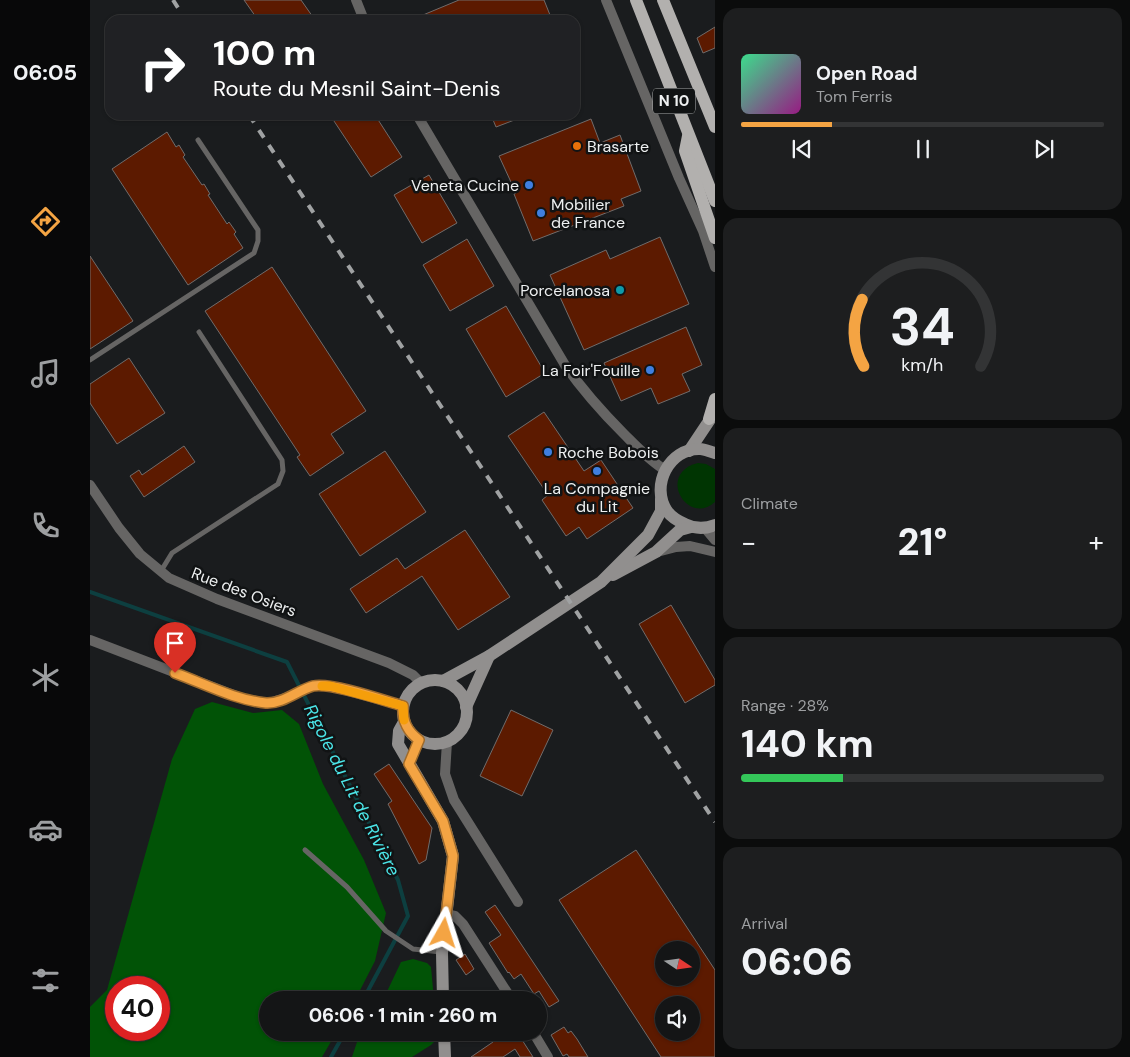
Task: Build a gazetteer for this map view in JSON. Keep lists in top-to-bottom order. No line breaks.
{"streets":{"main road":["N 10"],"street":["Rue des Osiers"]},"water":["Rigole du Lit de Rivière"],"places":["Brasarte","Veneta Cucine","Mobilier de France","Porcelanosa","La Foir'Fouille","Roche Bobois","La Compagnie du Lit"],"north":"right","page":{"tabs":"06:05","turn":["100 m","Route du Mesnil Saint-Denis"],"song":["Open Road","Tom Ferris"],"tile":["Climate",["Range · 28%","140 km"],["Arrival","06:06"]],"heat":["−","21°","+"],"limit":"40","trip":"06:06 · 1 min · 260 m","gauge":["34","km/h"]}}
